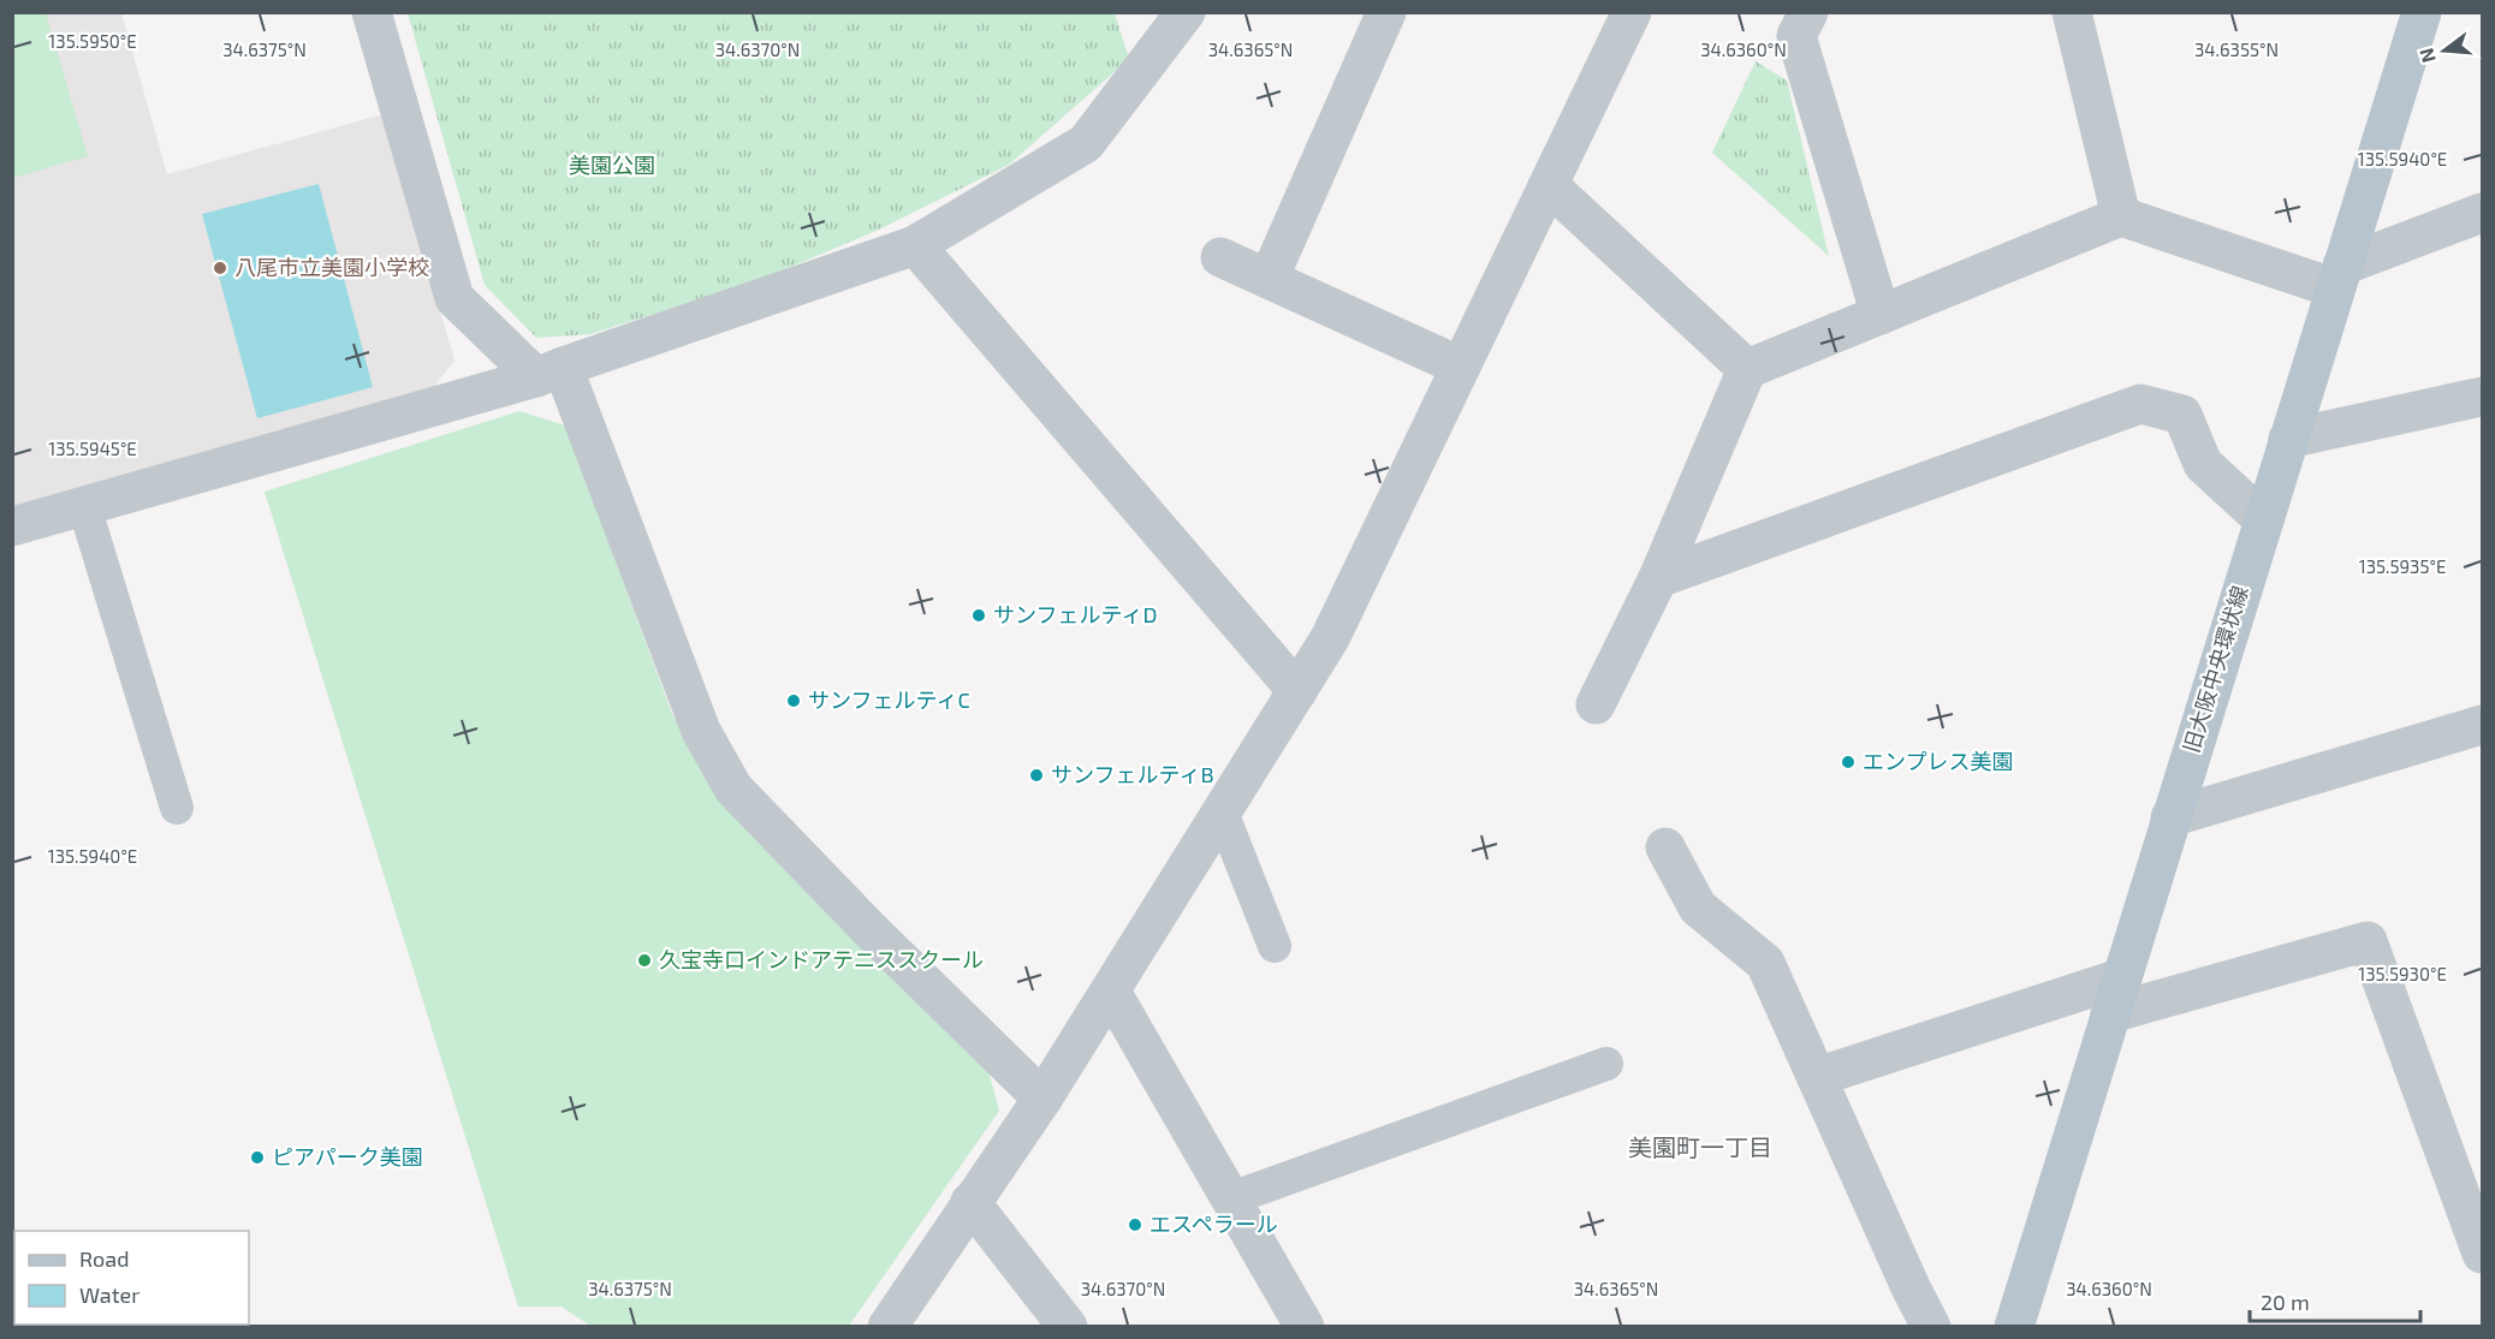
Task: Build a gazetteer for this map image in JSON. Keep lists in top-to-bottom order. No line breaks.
{"streets":{"main road":["旧大阪中央環状線"]},"districts":["美園町一丁目"],"parks":["美園公園"],"places":["八尾市立美園小学校","サンフェルティD","サンフェルティC","エンプレス美園","サンフェルティB","久宝寺口インドアテニススクール","ピアパーク美園","エスペラール"],"legend":["Road","Water"],"scale_bar":"20 m","north":"left","coordinates":["135.5950°E","34.6375°N","34.6370°N","34.6365°N","34.6360°N","34.6355°N","135.5940°E","135.5945°E","135.5935°E","135.5930°E"]}
